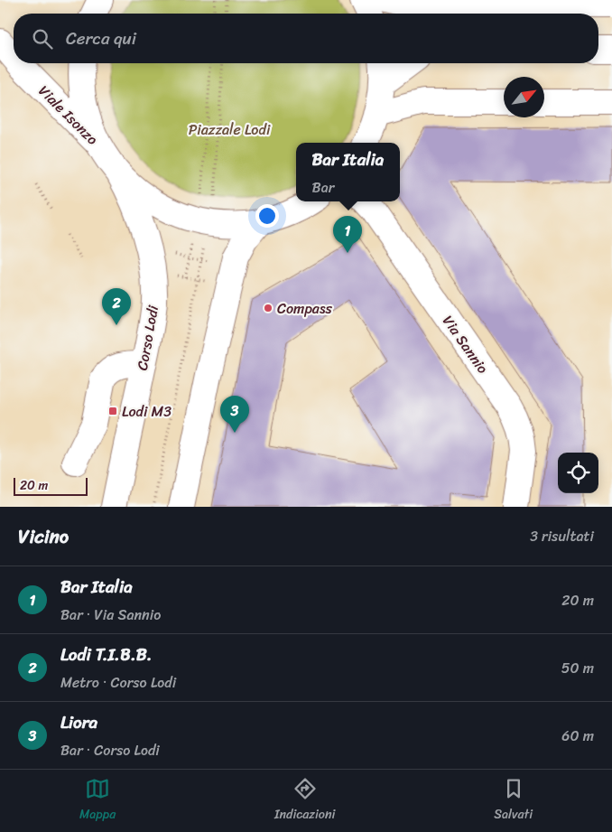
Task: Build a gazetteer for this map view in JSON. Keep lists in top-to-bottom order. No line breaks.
{"streets":{"main road":["Viale Isonzo","Corso Lodi","Via Sannio"]},"parks":["Piazzale Lodi"],"places":{"other":["Compass"],"transit":["Lodi M3"]},"scale_bar":"20 m","north":"top right","page":{"search":"Cerca qui","popup":["Bar Italia","Bar"],"pins":["1","2","3"],"scale":"20 m","heading":["Vicino","3 risultati"],"list":[{"mark":"1","name":"Bar Italia","note":"Bar · Via Sannio","value":"20 m"},{"mark":"2","name":"Lodi T.I.B.B.","note":"Metro · Corso Lodi","value":"50 m"},{"mark":"3","name":"Liora","note":"Bar · Corso Lodi","value":"60 m"}],"nav":["Mappa","Indicazioni","Salvati"]}}
